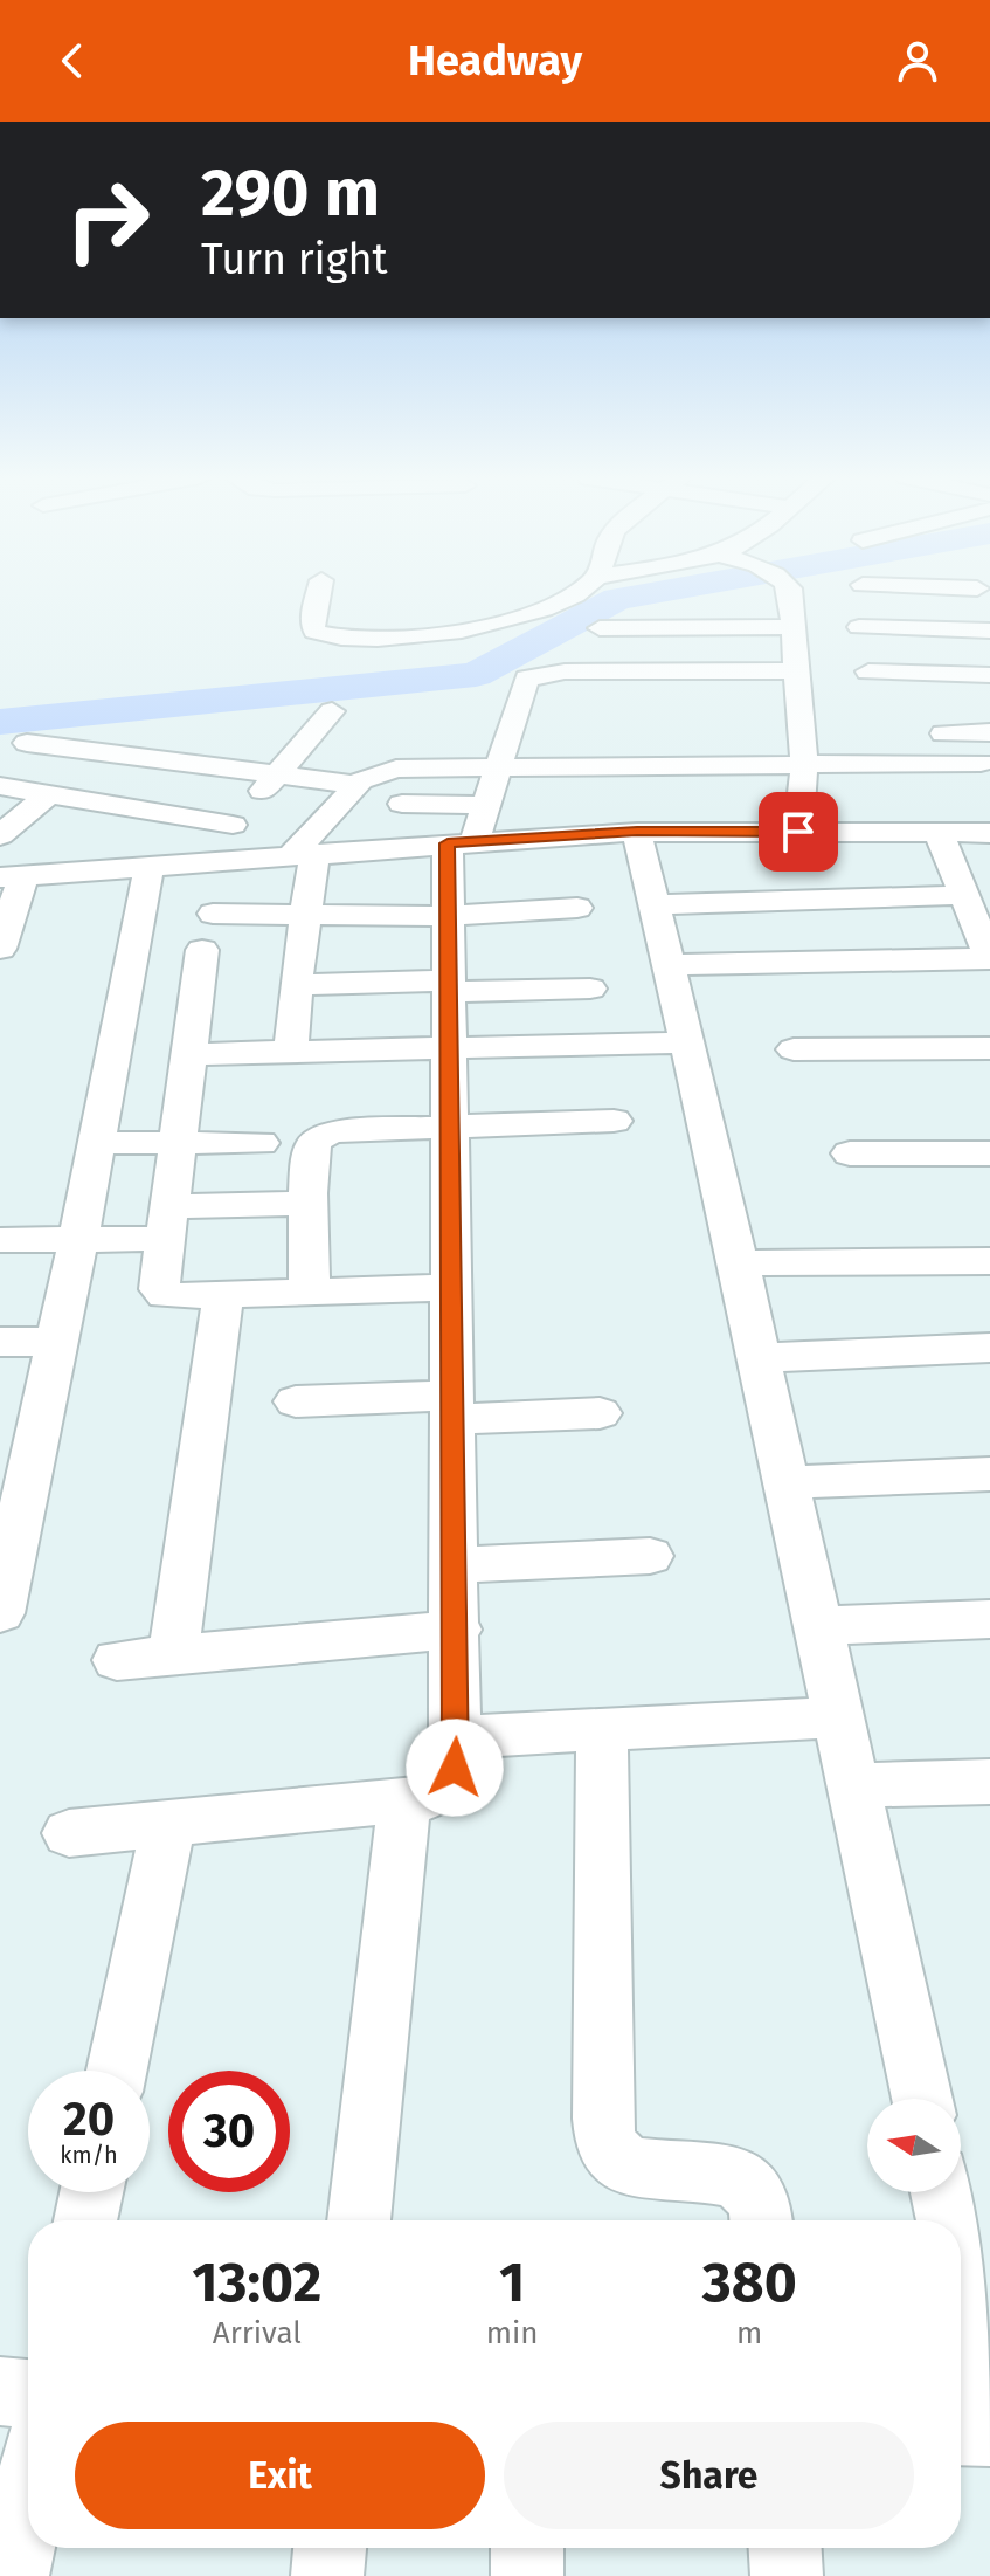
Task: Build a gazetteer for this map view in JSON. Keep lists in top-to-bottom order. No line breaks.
{"north":"left","page":{"header":"Headway","turn":["290 m","Turn right"],"speed":"20 km/h","limit":"30","eta":["13:02","Arrival","1","min","380","m"],"buttons":["Exit","Share"]}}
